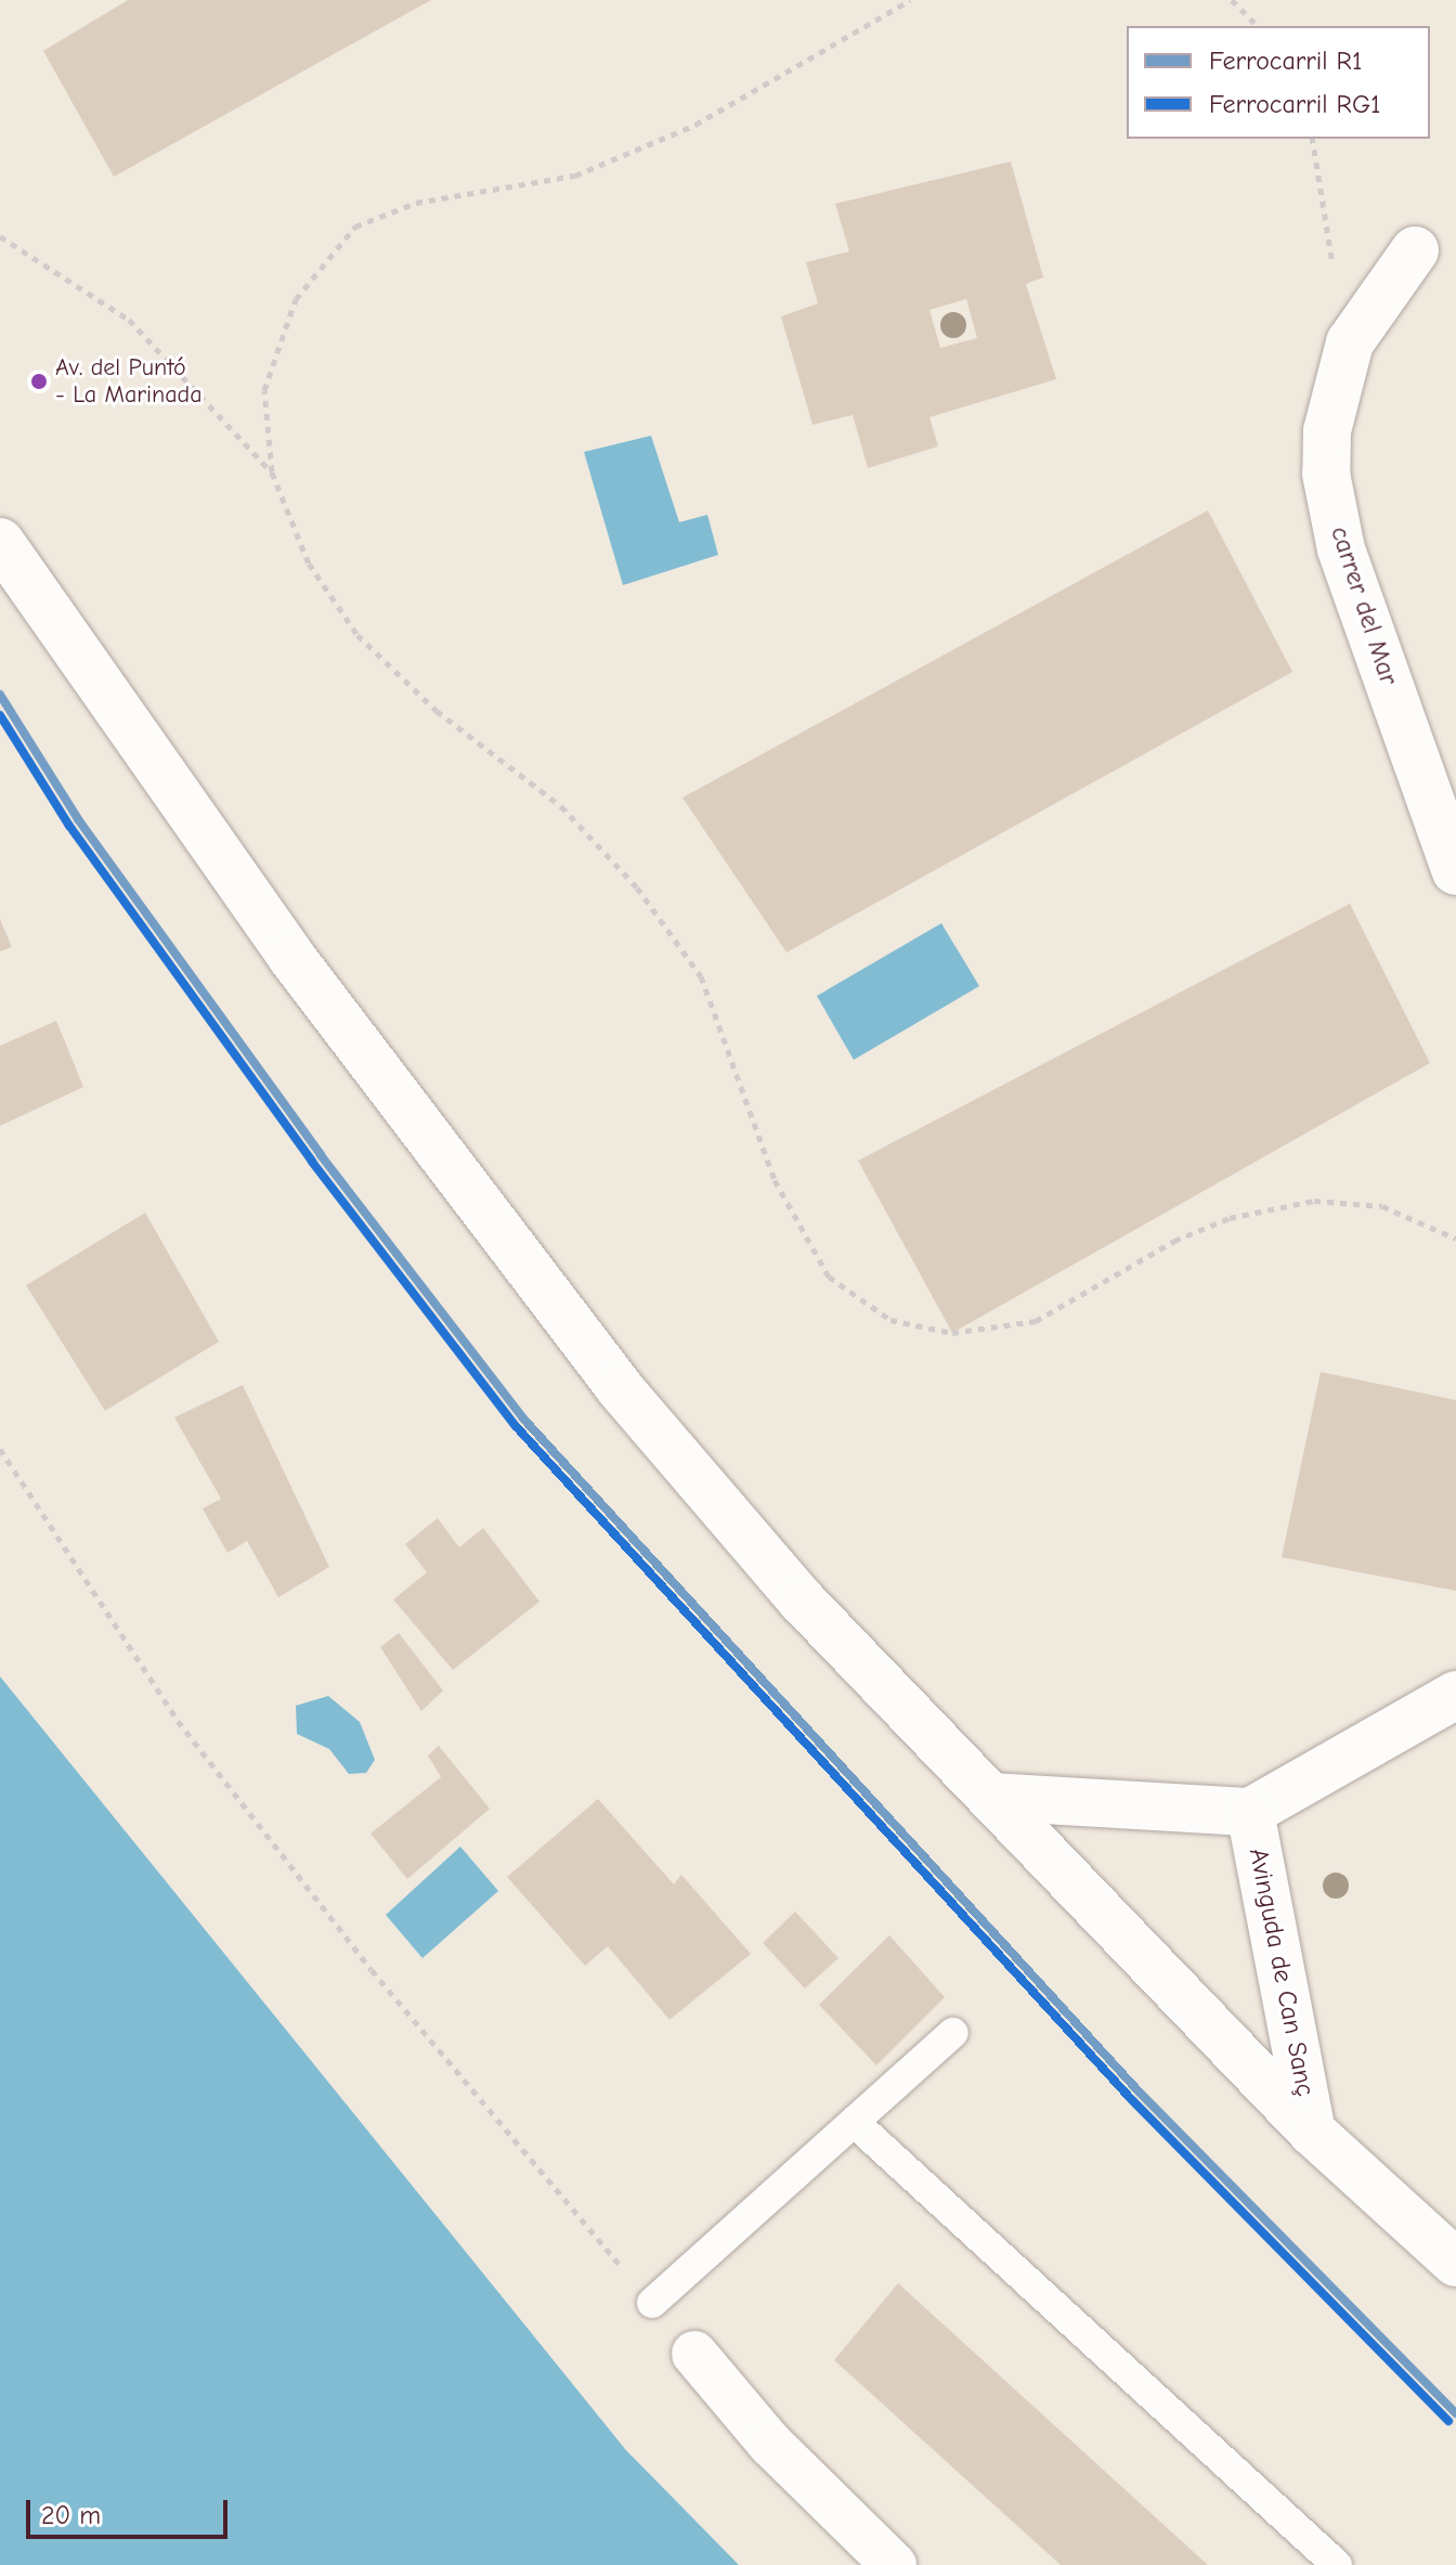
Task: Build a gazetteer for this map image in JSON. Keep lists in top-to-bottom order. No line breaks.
{"streets":{"main road":["carrer del Mar","Avinguda de Can Sanç"]},"places":["Av. del Puntó - La Marinada"],"lines":["rail line R1","rail line RG1"],"legend":["Ferrocarril R1","Ferrocarril RG1"],"scale_bar":"20 m"}
